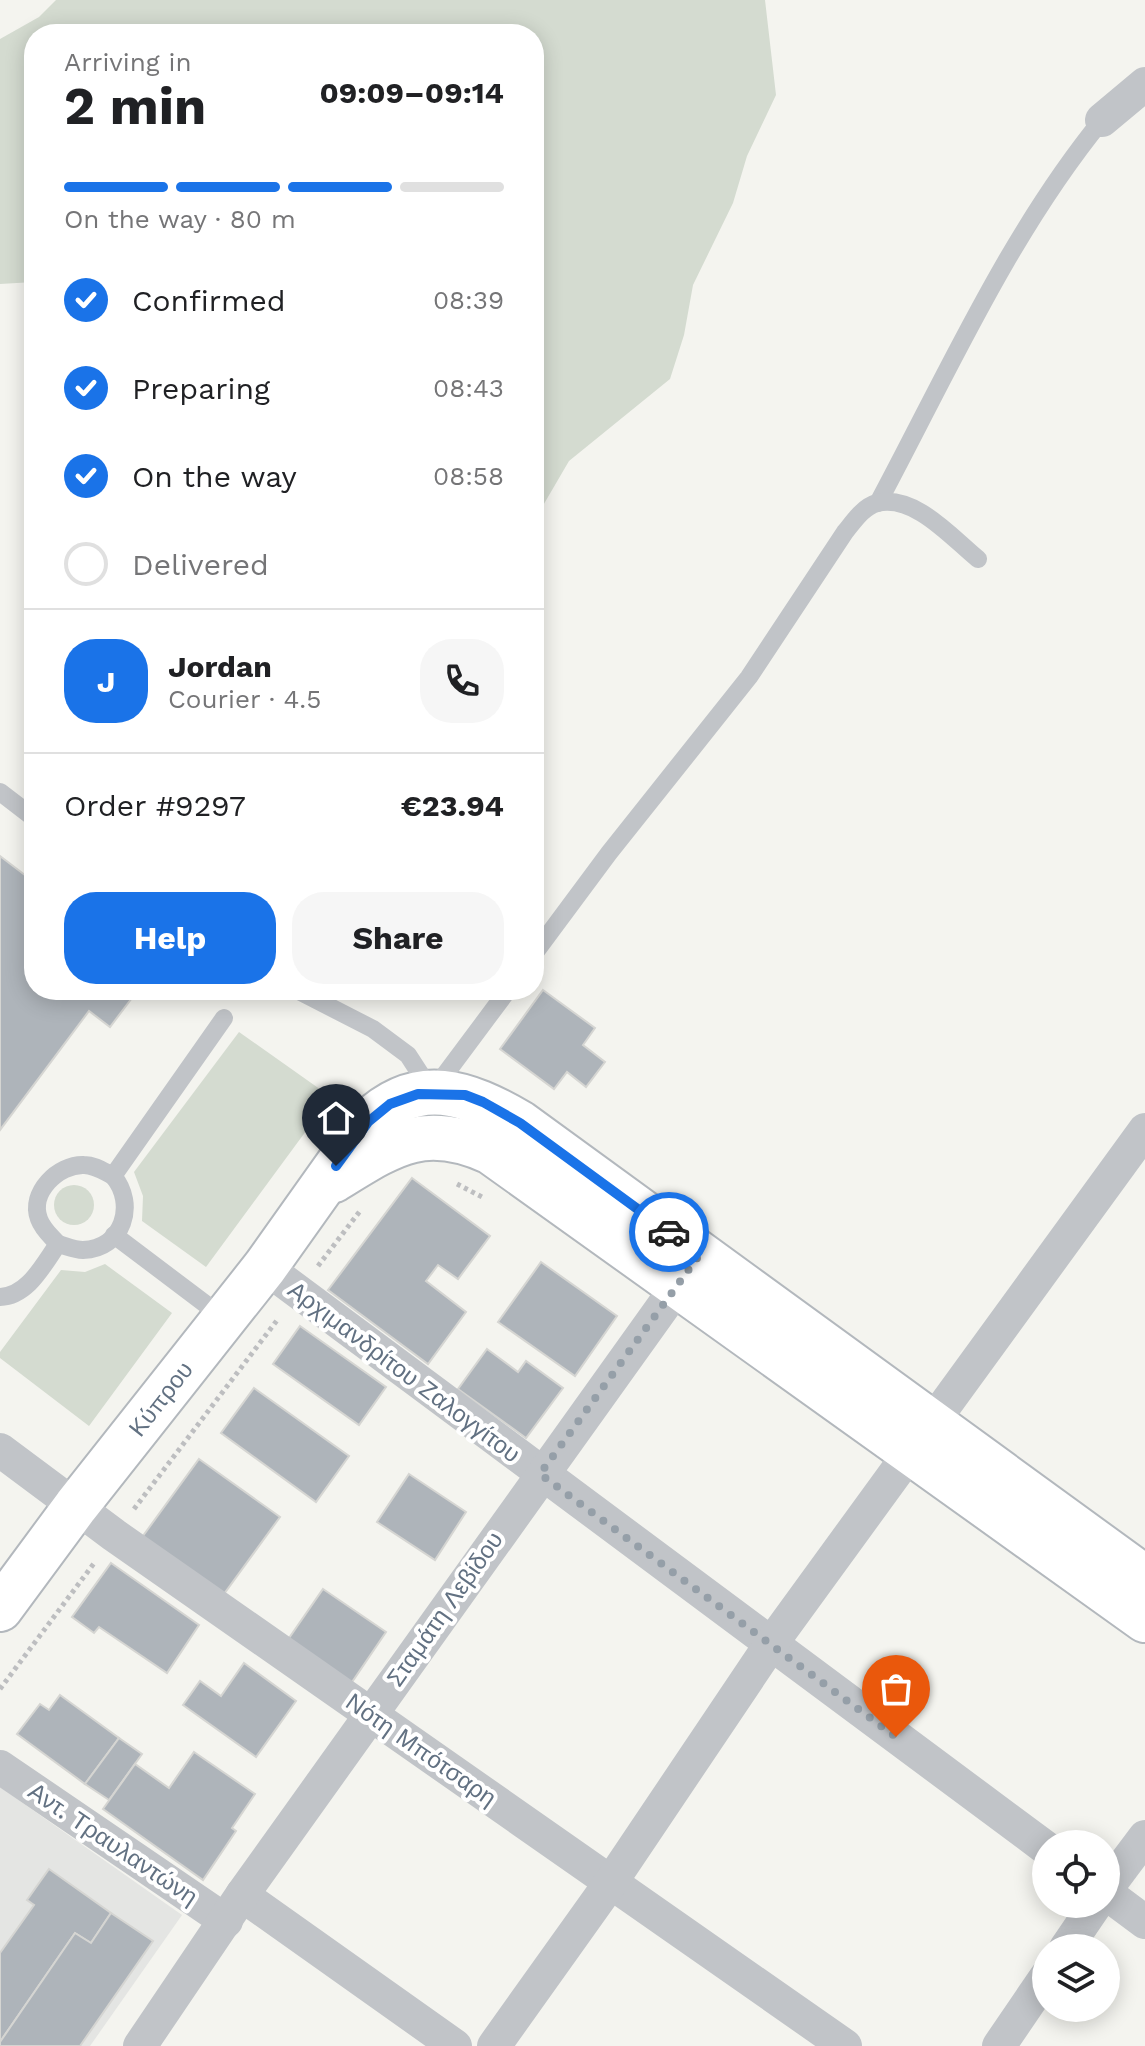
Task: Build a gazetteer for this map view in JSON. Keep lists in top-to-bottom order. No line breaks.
{"streets":{"main road":["Κύπρου"],"street":["Αρχιμανδρίτου Ζαλογγίτου","Σταμάτη Λεβίδου","Νότη Μπότσαρη","Αντ. Τραυλαντώνη"]},"crossings":[["Αρχιμανδρίτου Ζαλογγίτου","Κύπρου"],["Αρχιμανδρίτου Ζαλογγίτου","Σταμάτη Λεβίδου"],["Κύπρου","Σταμάτη Λεβίδου"],["Κύπρου","Νότη Μπότσαρη"],["Σταμάτη Λεβίδου","Νότη Μπότσαρη"],["Σταμάτη Λεβίδου","Αντ. Τραυλαντώνη"]],"page":{"heading":["2 min","Arriving in","09:09–09:14"],"panel":["Jordan","Courier · 4.5","Order #9297","€23.94"],"bar":"On the way · 80 m","list":[["Confirmed","08:39"],["Preparing","08:43"],["On the way","08:58"],"Delivered"],"round":"J","buttons":["Help","Share"]}}
